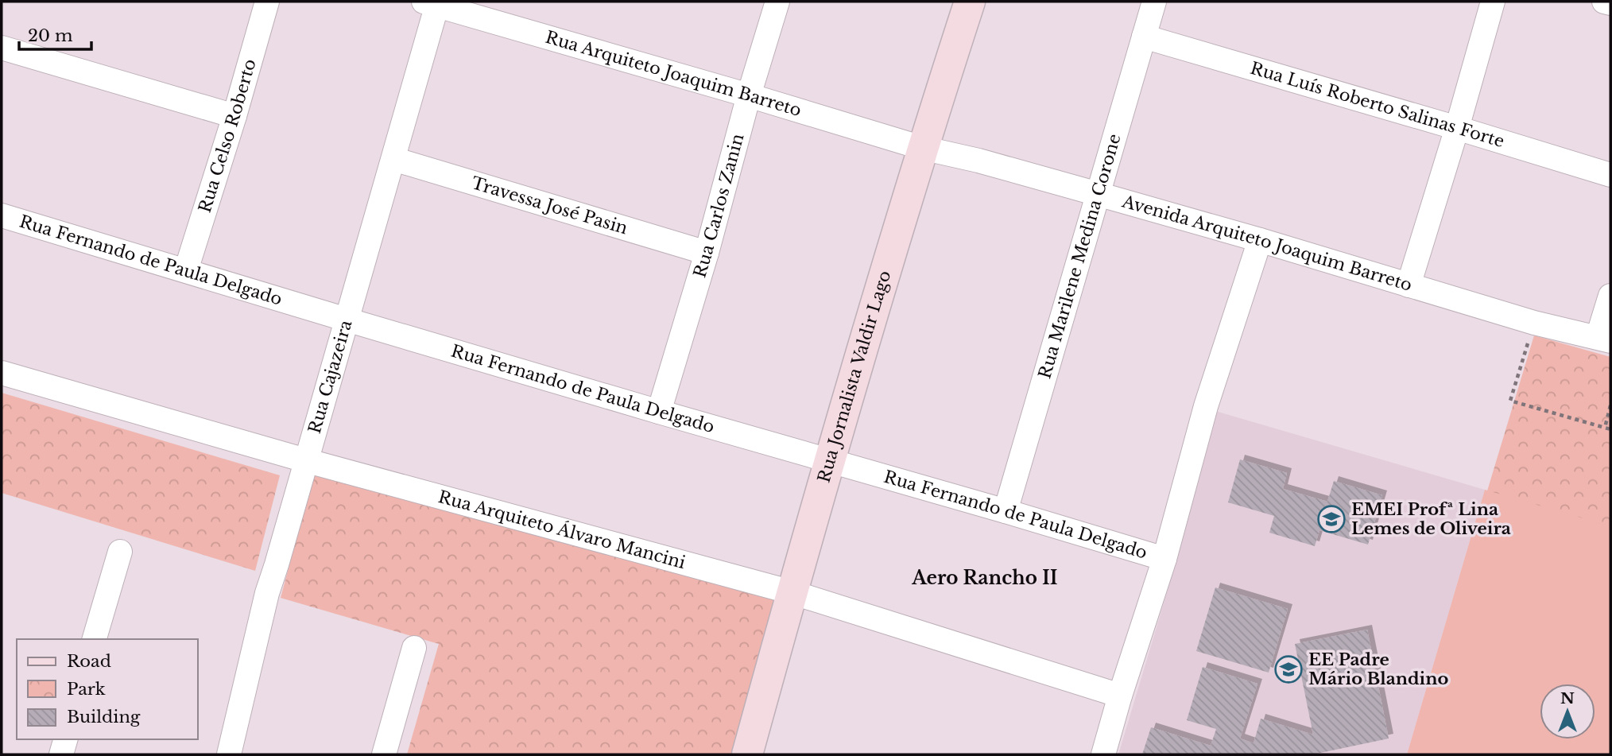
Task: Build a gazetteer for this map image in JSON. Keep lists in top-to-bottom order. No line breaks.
{"streets":{"street":["Rua Arquiteto Joaquim Barreto","Rua Luís Roberto Salinas Forte","Rua Celso Roberto","Travessa José Pasin","Rua Carlos Zanin","Avenida Arquiteto Joaquim Barreto","Rua Marilene Medina Corone","Rua Fernando de Paula Delgado","Rua Cajazeira","Rua Jornalista Valdir Lago","Rua Arquiteto Álvaro Mancini"]},"crossings":[["Rua Arquiteto Joaquim Barreto","Rua Carlos Zanin"],["Rua Arquiteto Joaquim Barreto","Avenida Arquiteto Joaquim Barreto"],["Rua Arquiteto Joaquim Barreto","Rua Cajazeira"],["Rua Arquiteto Joaquim Barreto","Rua Jornalista Valdir Lago"],["Rua Luís Roberto Salinas Forte","Rua Marilene Medina Corone"],["Rua Celso Roberto","Rua Fernando de Paula Delgado"],["Travessa José Pasin","Rua Carlos Zanin"],["Travessa José Pasin","Rua Cajazeira"],["Rua Carlos Zanin","Rua Fernando de Paula Delgado"],["Avenida Arquiteto Joaquim Barreto","Rua Marilene Medina Corone"],["Avenida Arquiteto Joaquim Barreto","Rua Jornalista Valdir Lago"],["Rua Marilene Medina Corone","Rua Fernando de Paula Delgado"],["Rua Fernando de Paula Delgado","Rua Cajazeira"],["Rua Fernando de Paula Delgado","Rua Jornalista Valdir Lago"],["Rua Cajazeira","Rua Arquiteto Álvaro Mancini"],["Rua Jornalista Valdir Lago","Rua Arquiteto Álvaro Mancini"]],"districts":["Aero Rancho II"],"places":{"school or university":["EMEI Profª Lina Lemes de Oliveira","EE Padre Mário Blandino"]},"legend":["Road","Park","Building"],"scale_bar":"20 m","north":"top"}
